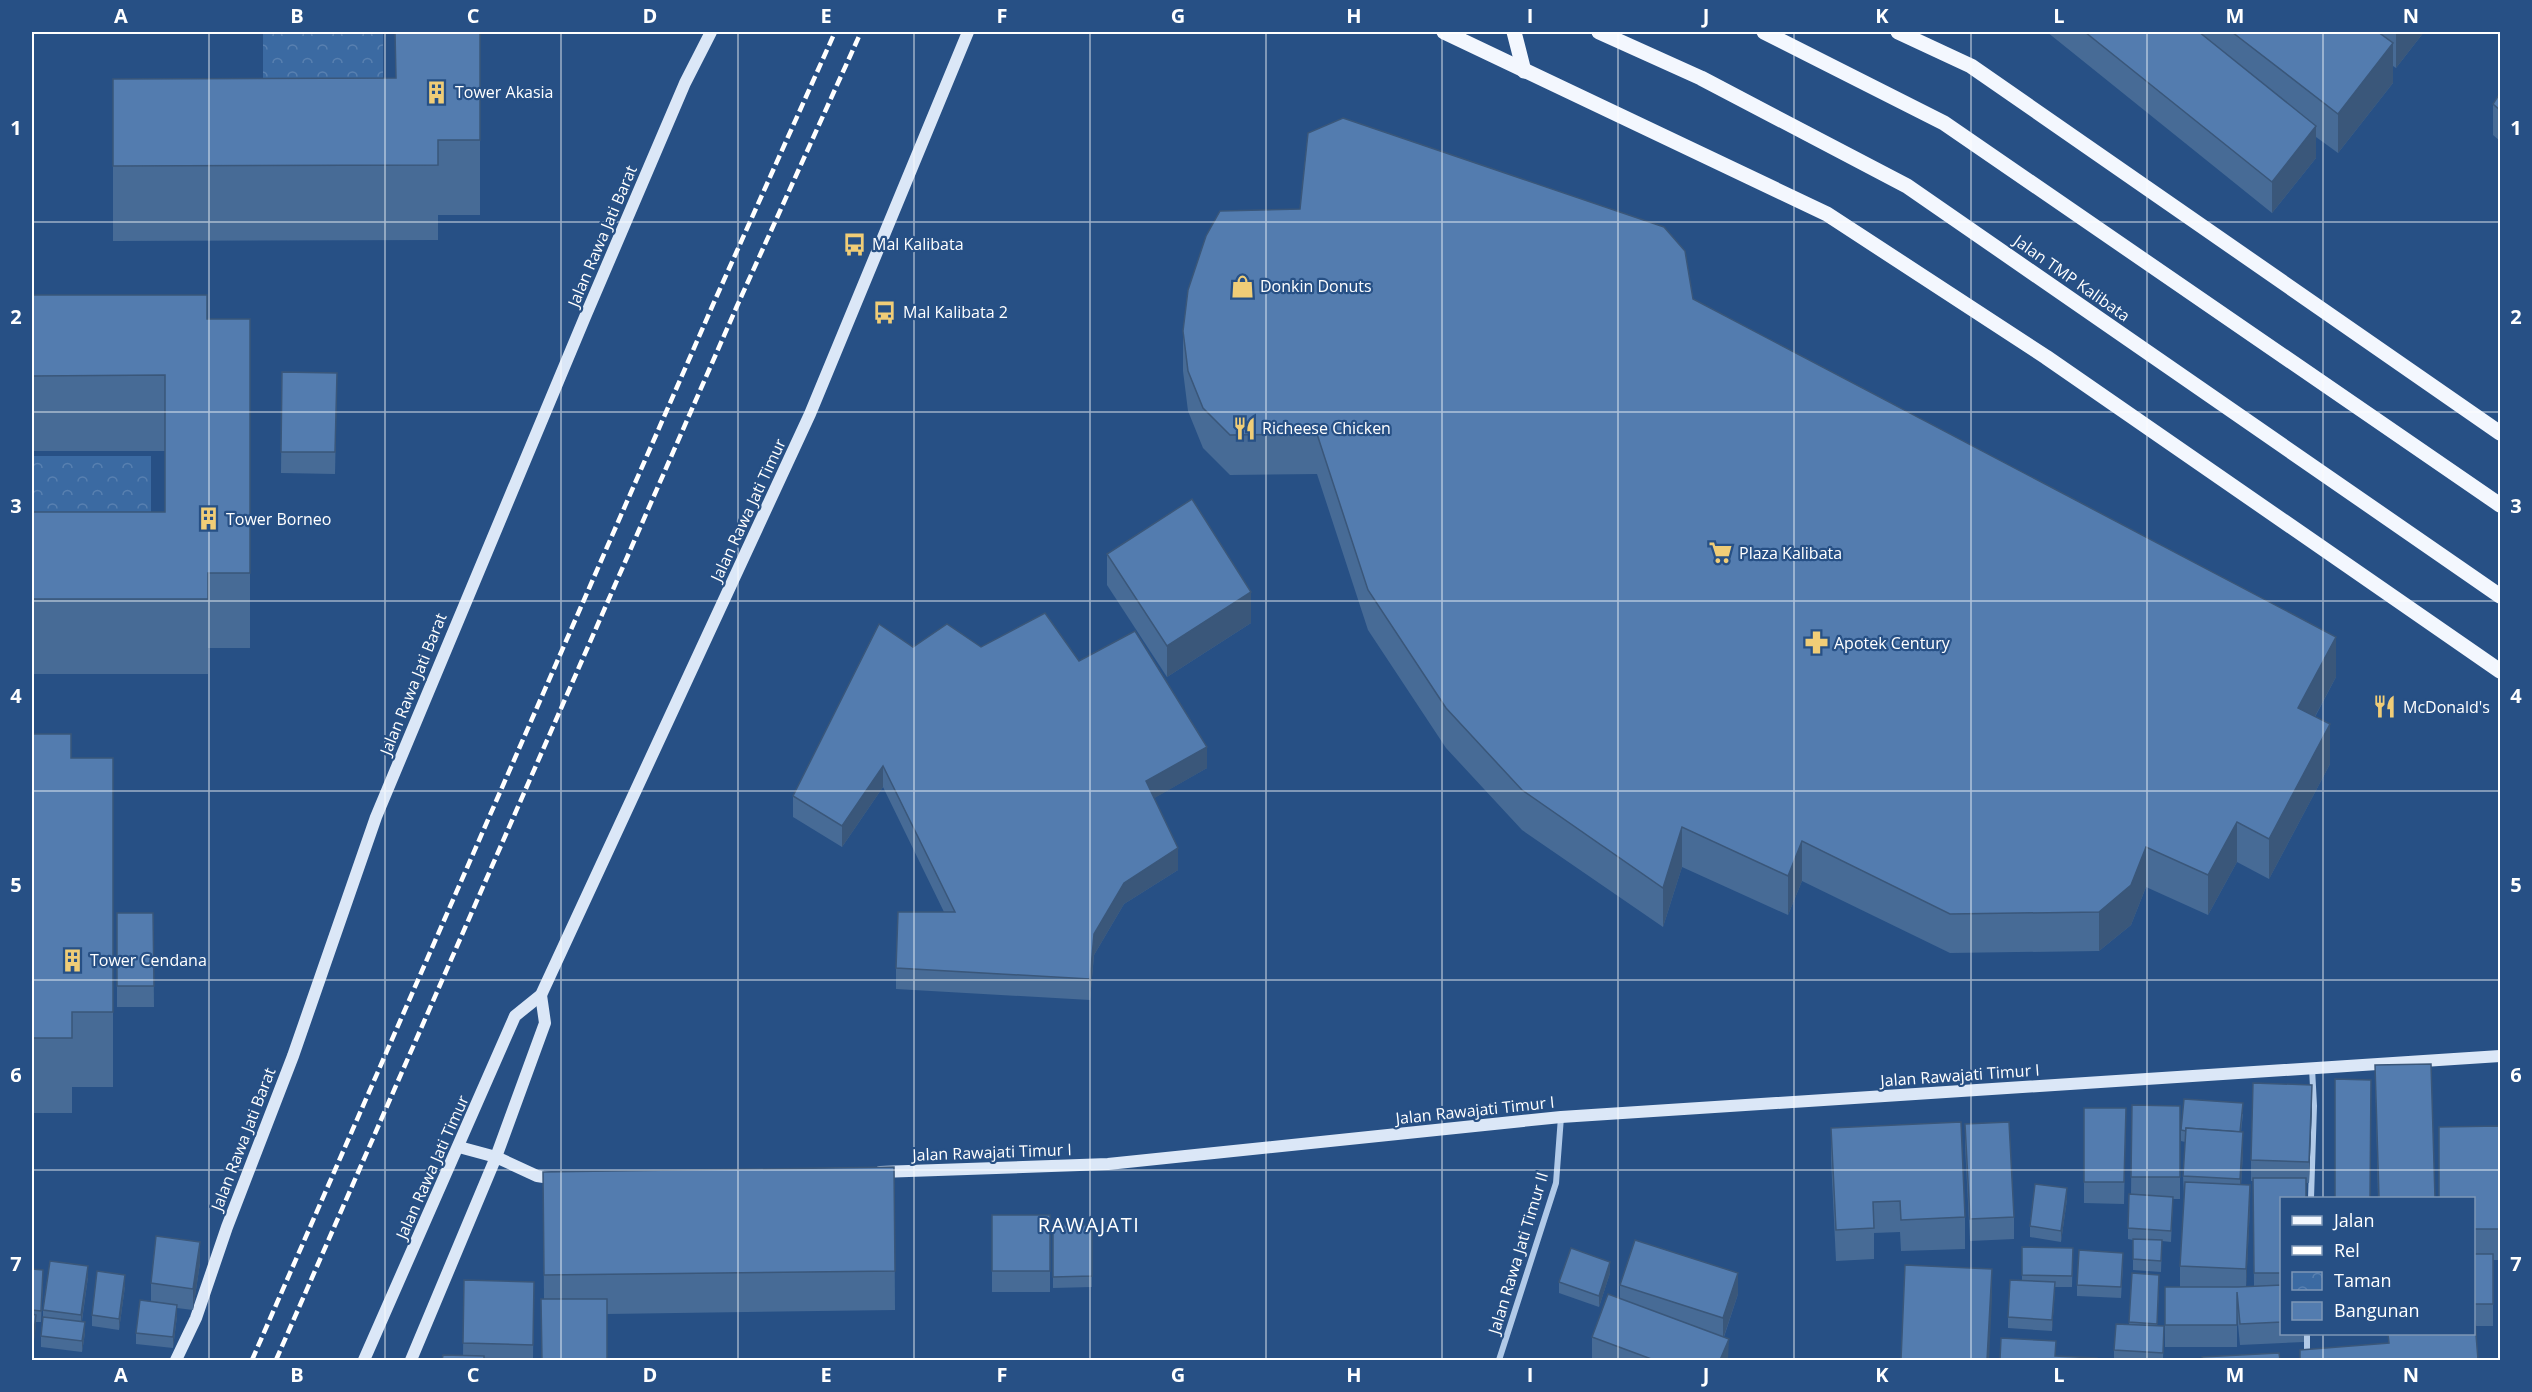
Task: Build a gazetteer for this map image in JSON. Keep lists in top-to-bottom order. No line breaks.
{"streets":{"main road":["Jalan TMP Kalibata"],"street":["Jalan Rawa Jati Barat","Jalan Rawa Jati Timur","Jalan Rawajati Timur I","Jalan Rawa Jati Timur II"]},"crossings":[["Jalan Rawajati Timur I","Jalan Rawa Jati Timur II"]],"districts":["RAWAJATI"],"places":{"building":["Tower Akasia","Tower Borneo","Tower Cendana"],"bus stop":["Mal Kalibata","Mal Kalibata 2"],"shop":["Donkin Donuts"],"restaurant":["Richeese Chicken","McDonald's"],"supermarket":["Plaza Kalibata"],"pharmacy":["Apotek Century"]},"legend":["Jalan","Rel","Taman","Bangunan"],"grid":{"columns":["A","B","C","D","E","F","G","H","I","J","K","L","M","N"],"rows":["1","2","3","4","5","6","7"]}}
